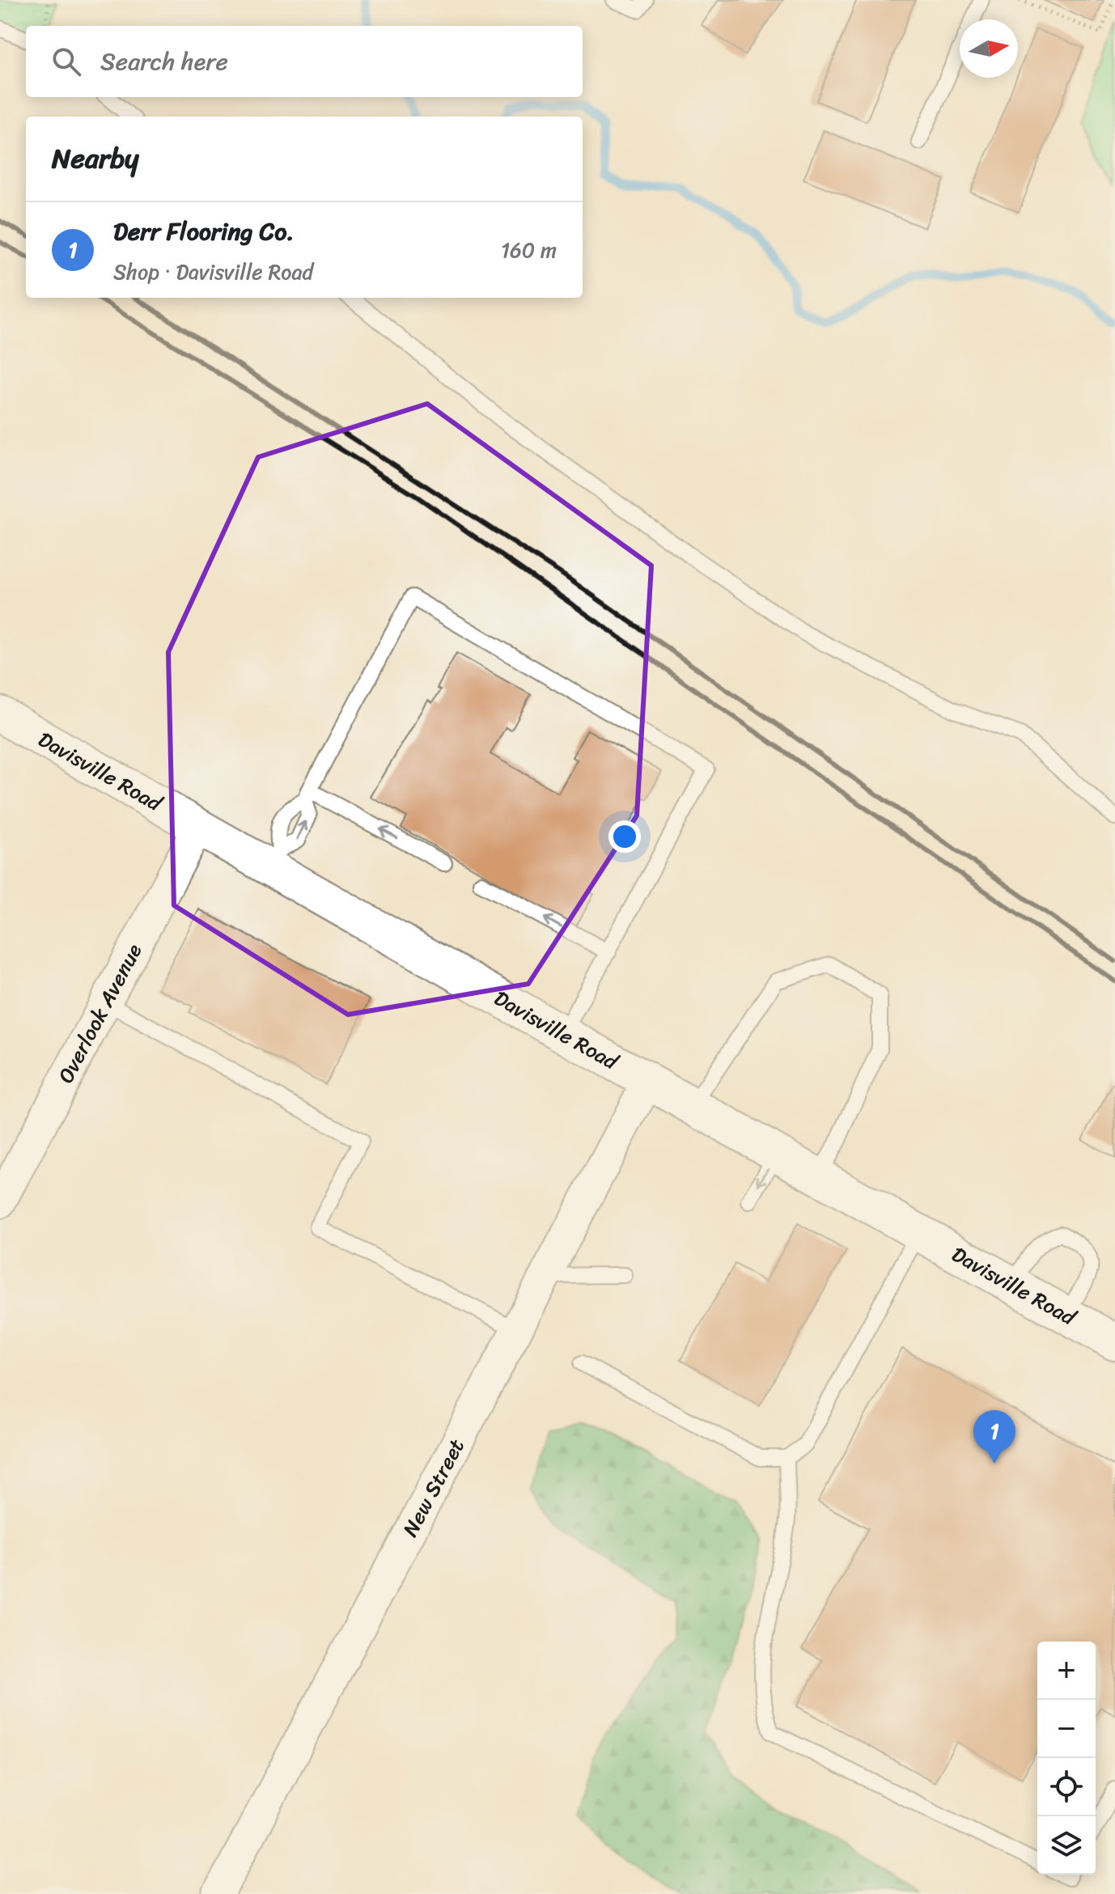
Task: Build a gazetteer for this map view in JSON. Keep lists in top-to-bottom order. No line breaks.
{"streets":{"street":["Davisville Road","Overlook Avenue","New Street"]},"crossings":[["Davisville Road","Overlook Avenue"],["Davisville Road","New Street"]],"north":"right","page":{"search":"Search here","heading":"Nearby","list":[{"mark":"1","name":"Derr Flooring Co.","note":"Shop · Davisville Road","value":"160 m"}],"pins":"1","map_buttons":["+","−"]}}
